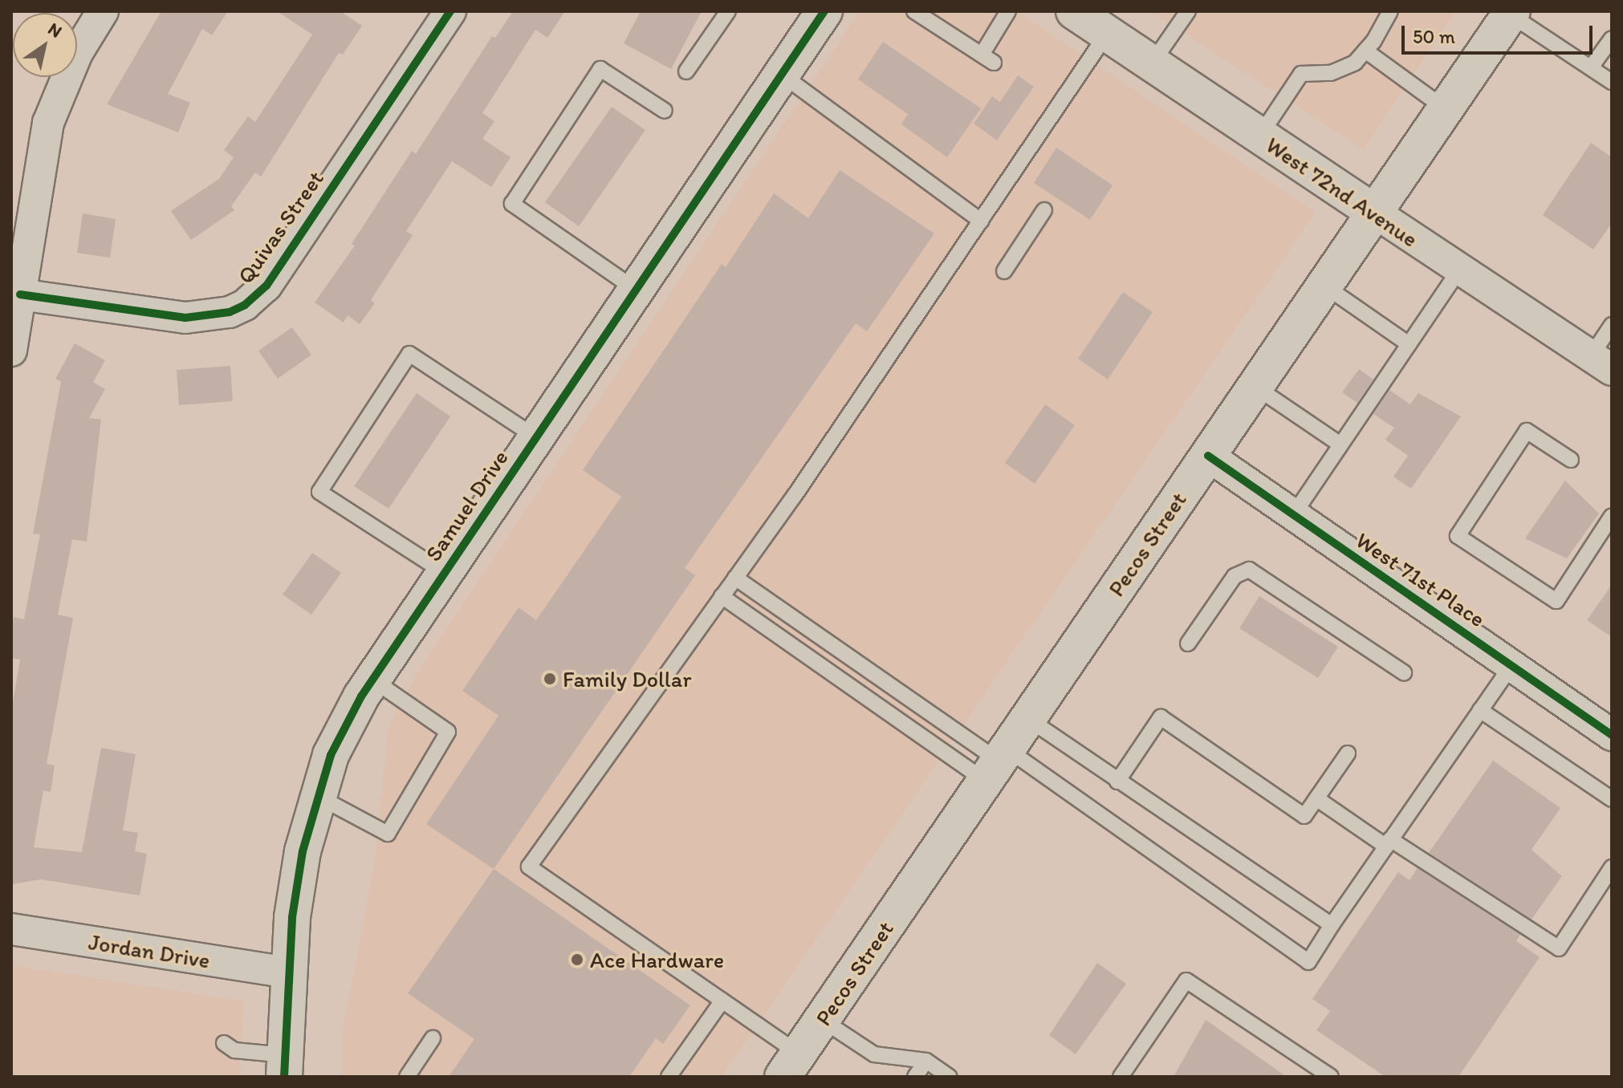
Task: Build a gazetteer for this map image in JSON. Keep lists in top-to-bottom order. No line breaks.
{"streets":{"main road":["West 72nd Avenue","Samuel Drive","Pecos Street"],"street":["Quivas Street","West 71st Place","Jordan Drive"]},"crossings":[["West 72nd Avenue","Pecos Street"],["Samuel Drive","Jordan Drive"],["Pecos Street","West 71st Place"]],"places":["Family Dollar","Ace Hardware"],"scale_bar":"50 m","north":"top right"}
